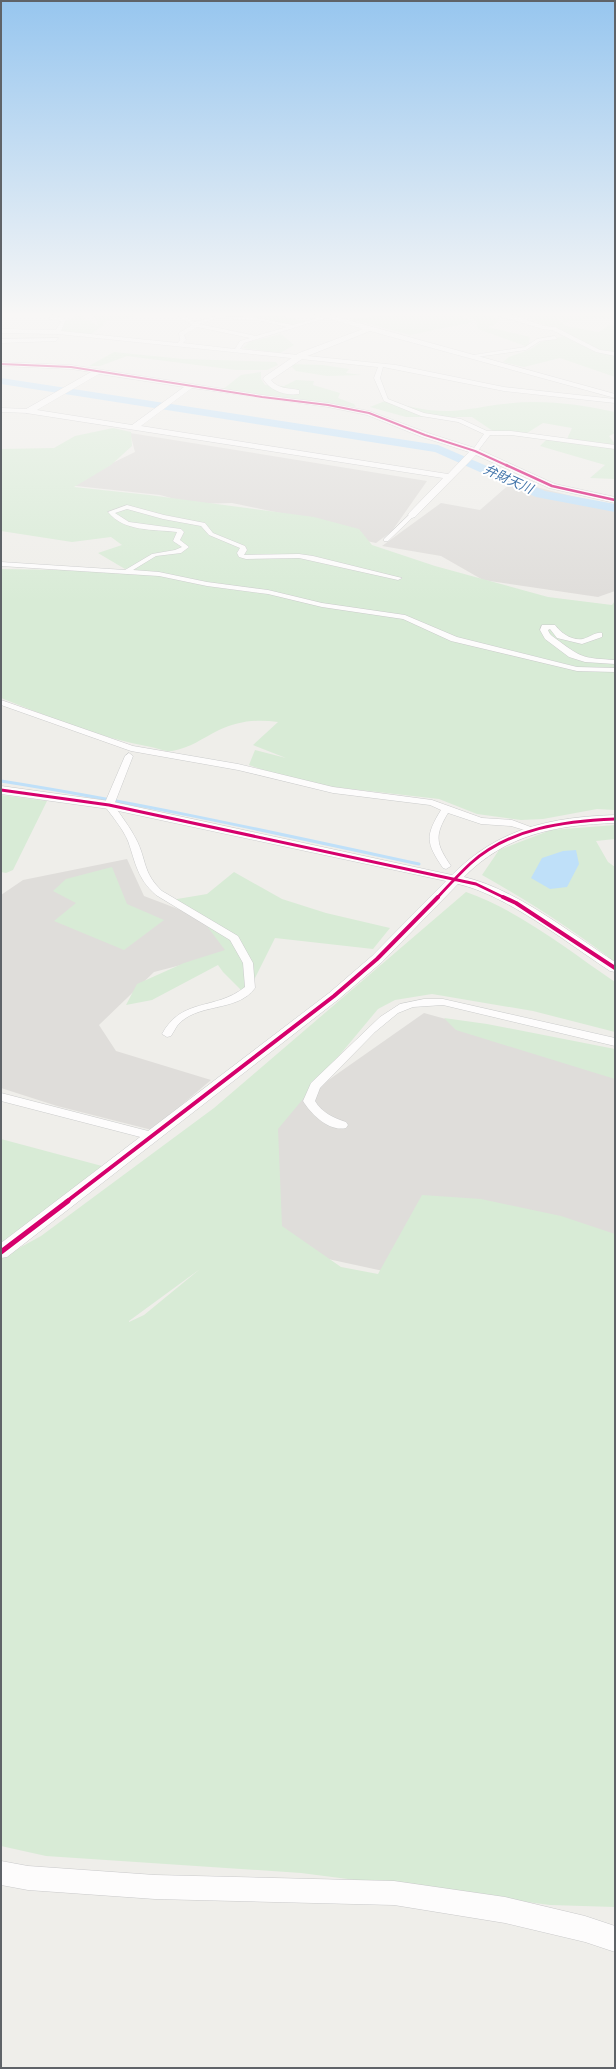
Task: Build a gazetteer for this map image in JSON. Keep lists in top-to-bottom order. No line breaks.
{"water":["弁財天川"]}
